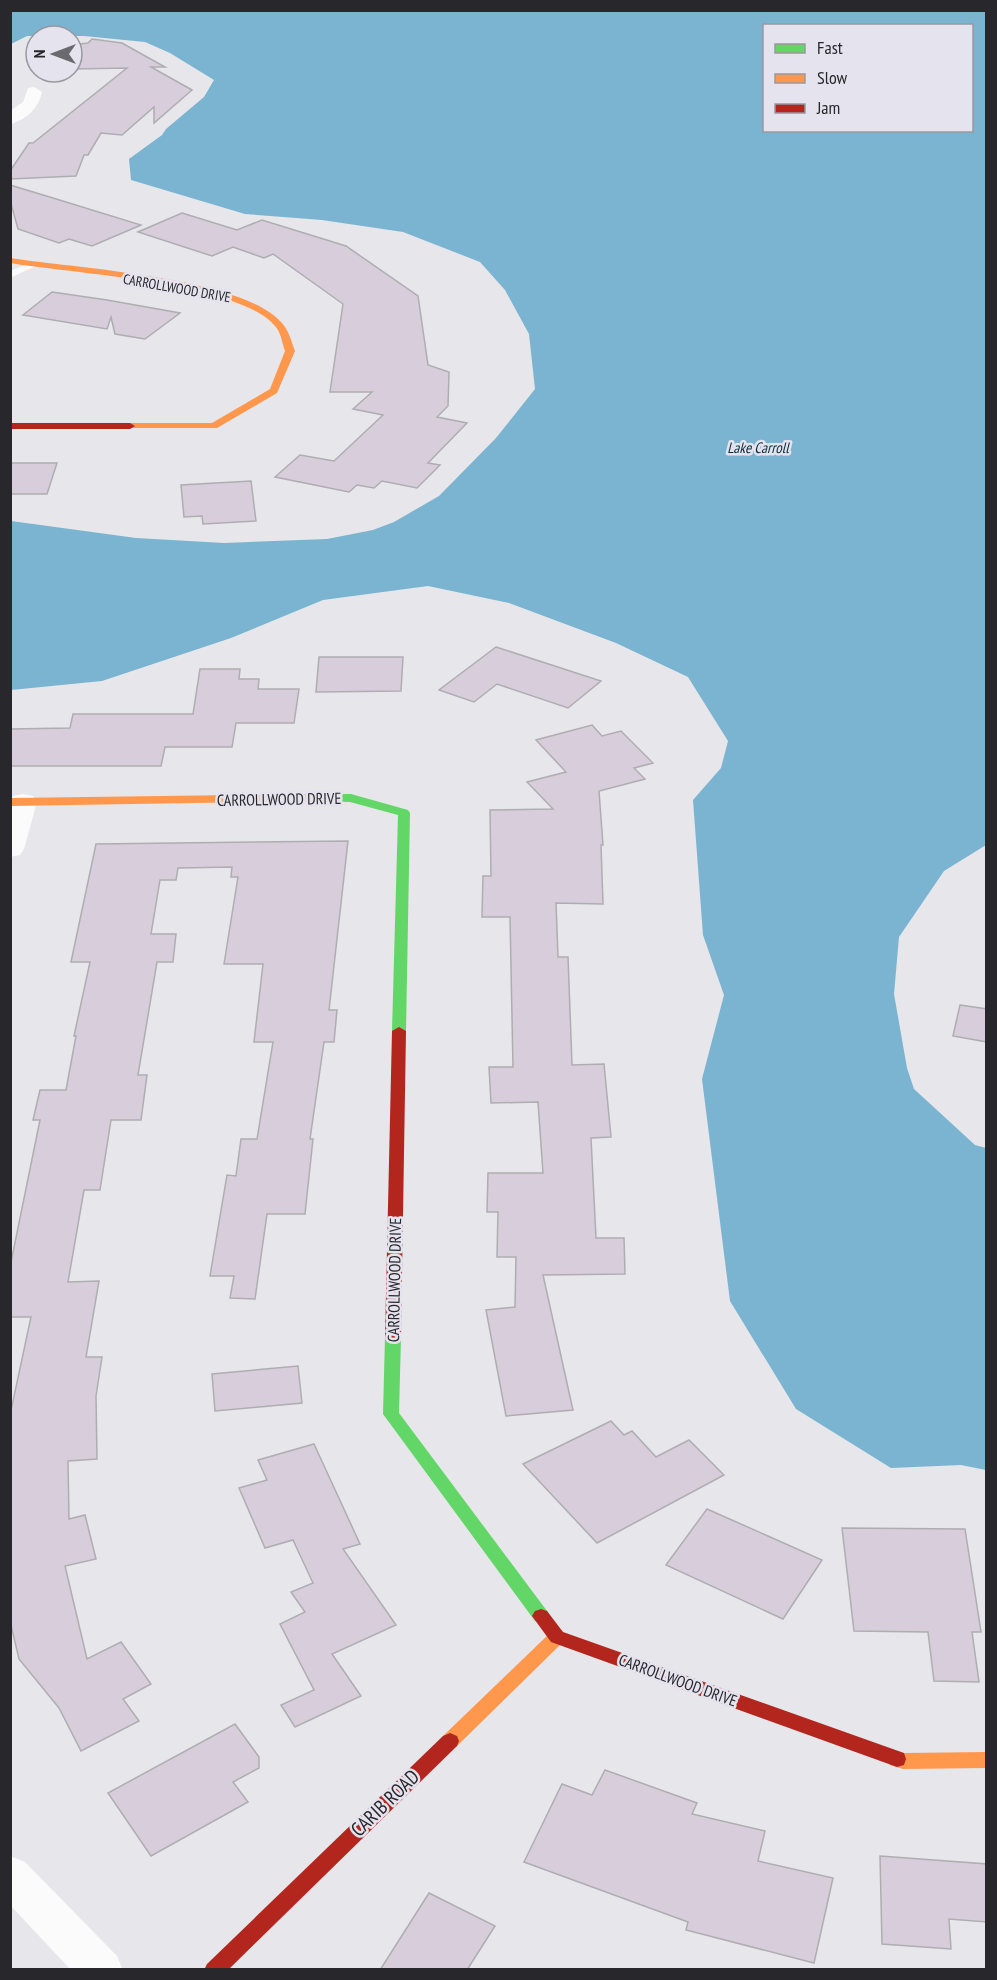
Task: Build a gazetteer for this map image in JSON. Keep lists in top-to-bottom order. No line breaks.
{"streets":{"street":["CARROLLWOOD DRIVE","CARIB ROAD"]},"crossings":[["CARROLLWOOD DRIVE","CARIB ROAD"]],"water":["Lake Carroll"],"legend":["Fast","Slow","Jam"],"north":"left"}
